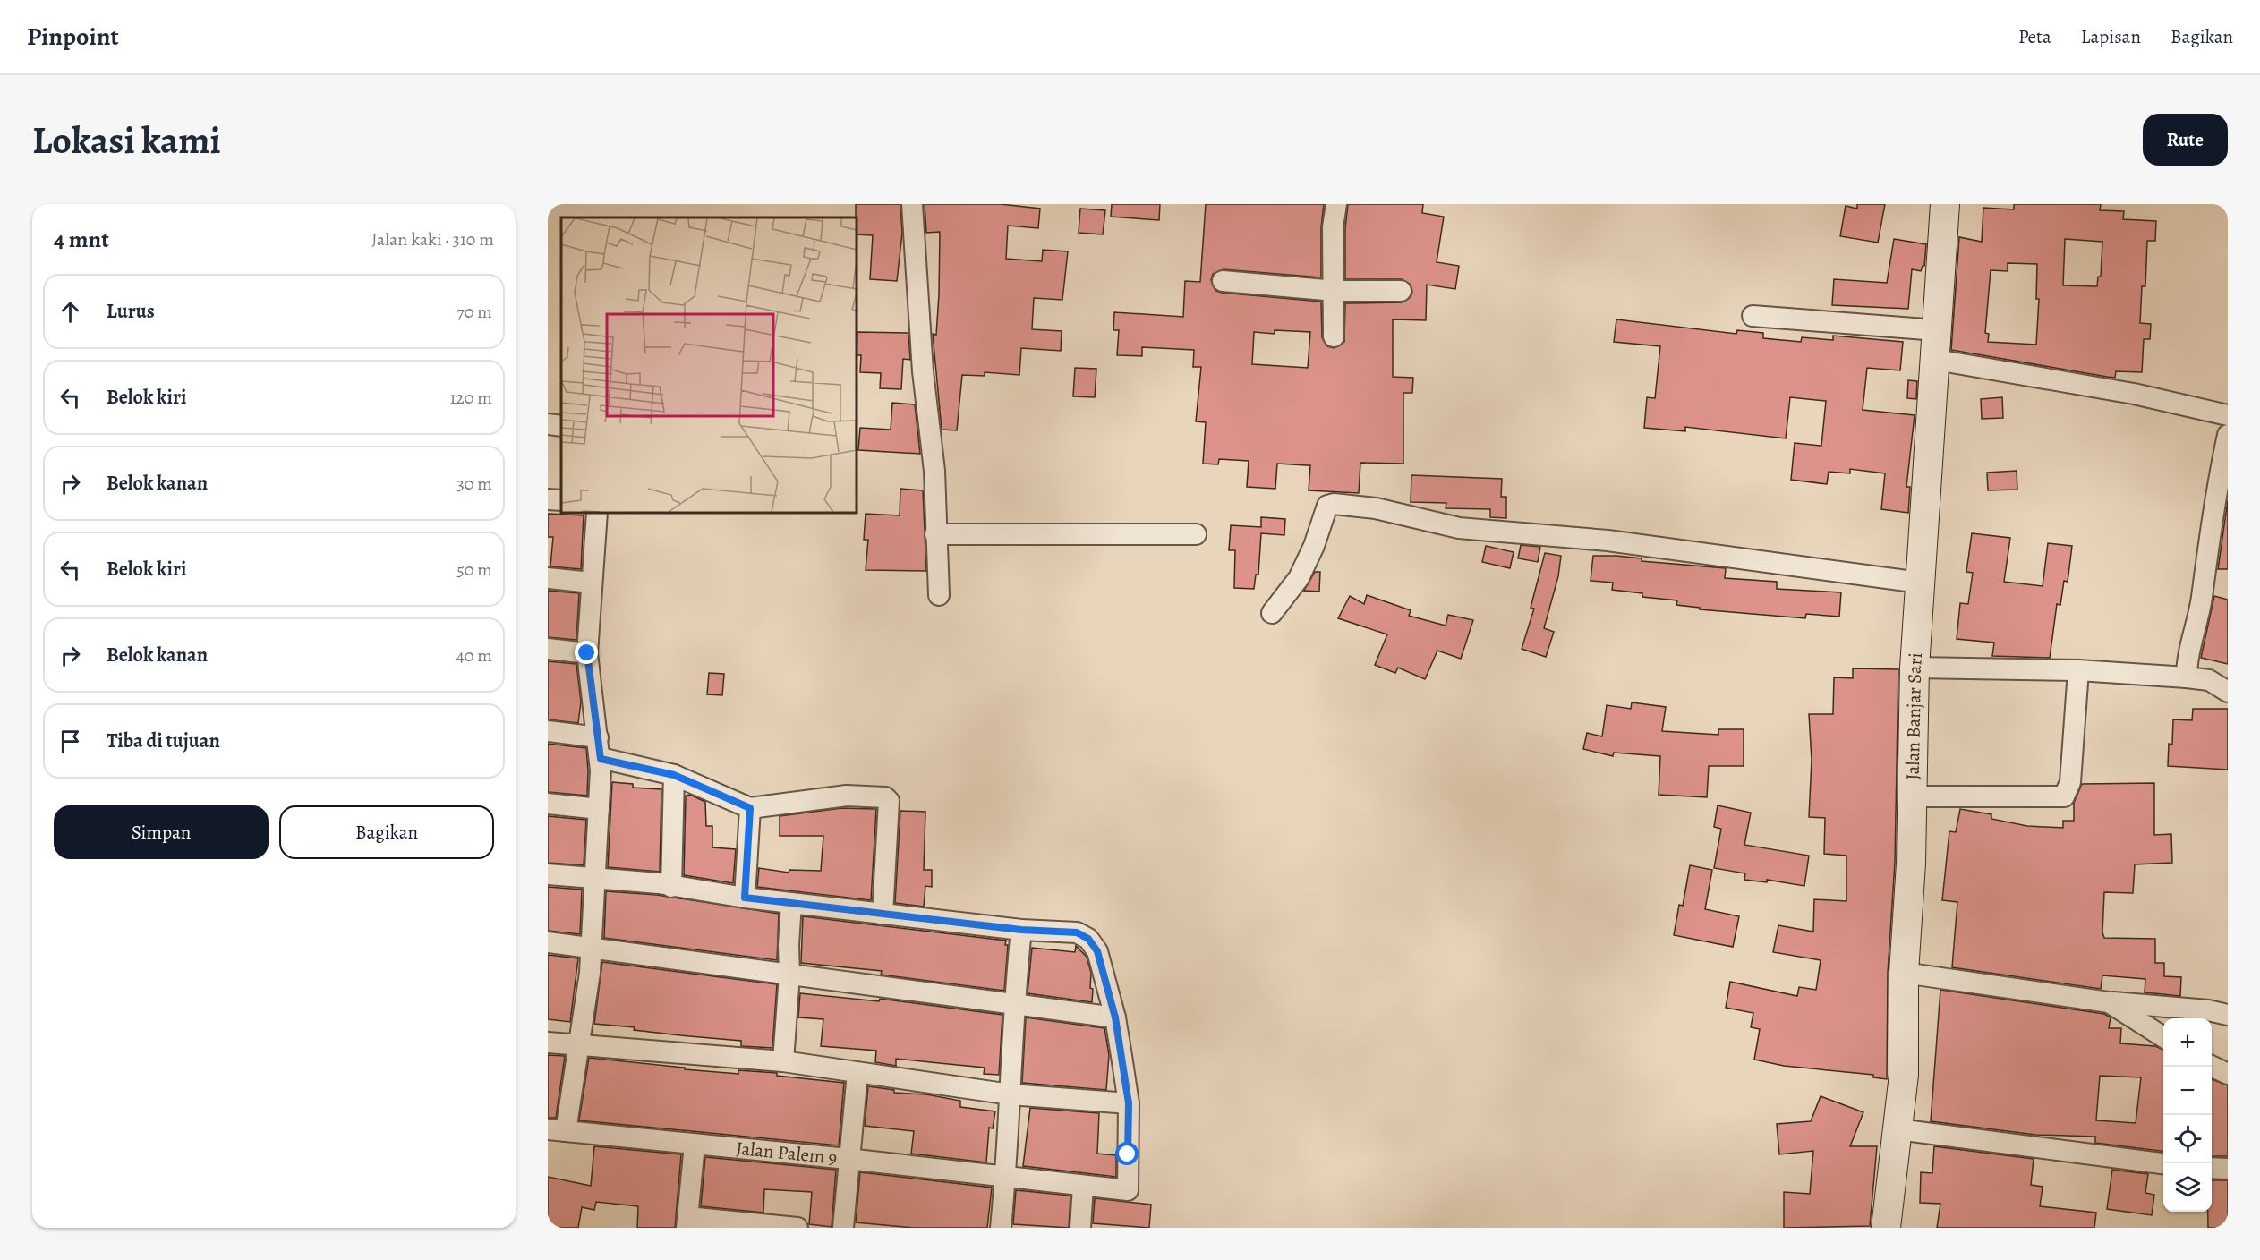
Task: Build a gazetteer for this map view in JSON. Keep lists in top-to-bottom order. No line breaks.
{"streets":{"street":["Jalan Banjar Sari","Jalan Palem 9"]},"page":{"header":"Pinpoint","nav":["Peta","Lapisan","Bagikan"],"buttons":["Rute",["Simpan","Bagikan"]],"title":"Lokasi kami","heading":["4 mnt","Jalan kaki · 310 m"],"list":[["Lurus","70 m"],["Belok kiri","120 m"],["Belok kanan","30 m"],["Belok kiri","50 m"],["Belok kanan","40 m"],"Tiba di tujuan"],"map_buttons":["+","−"]}}
